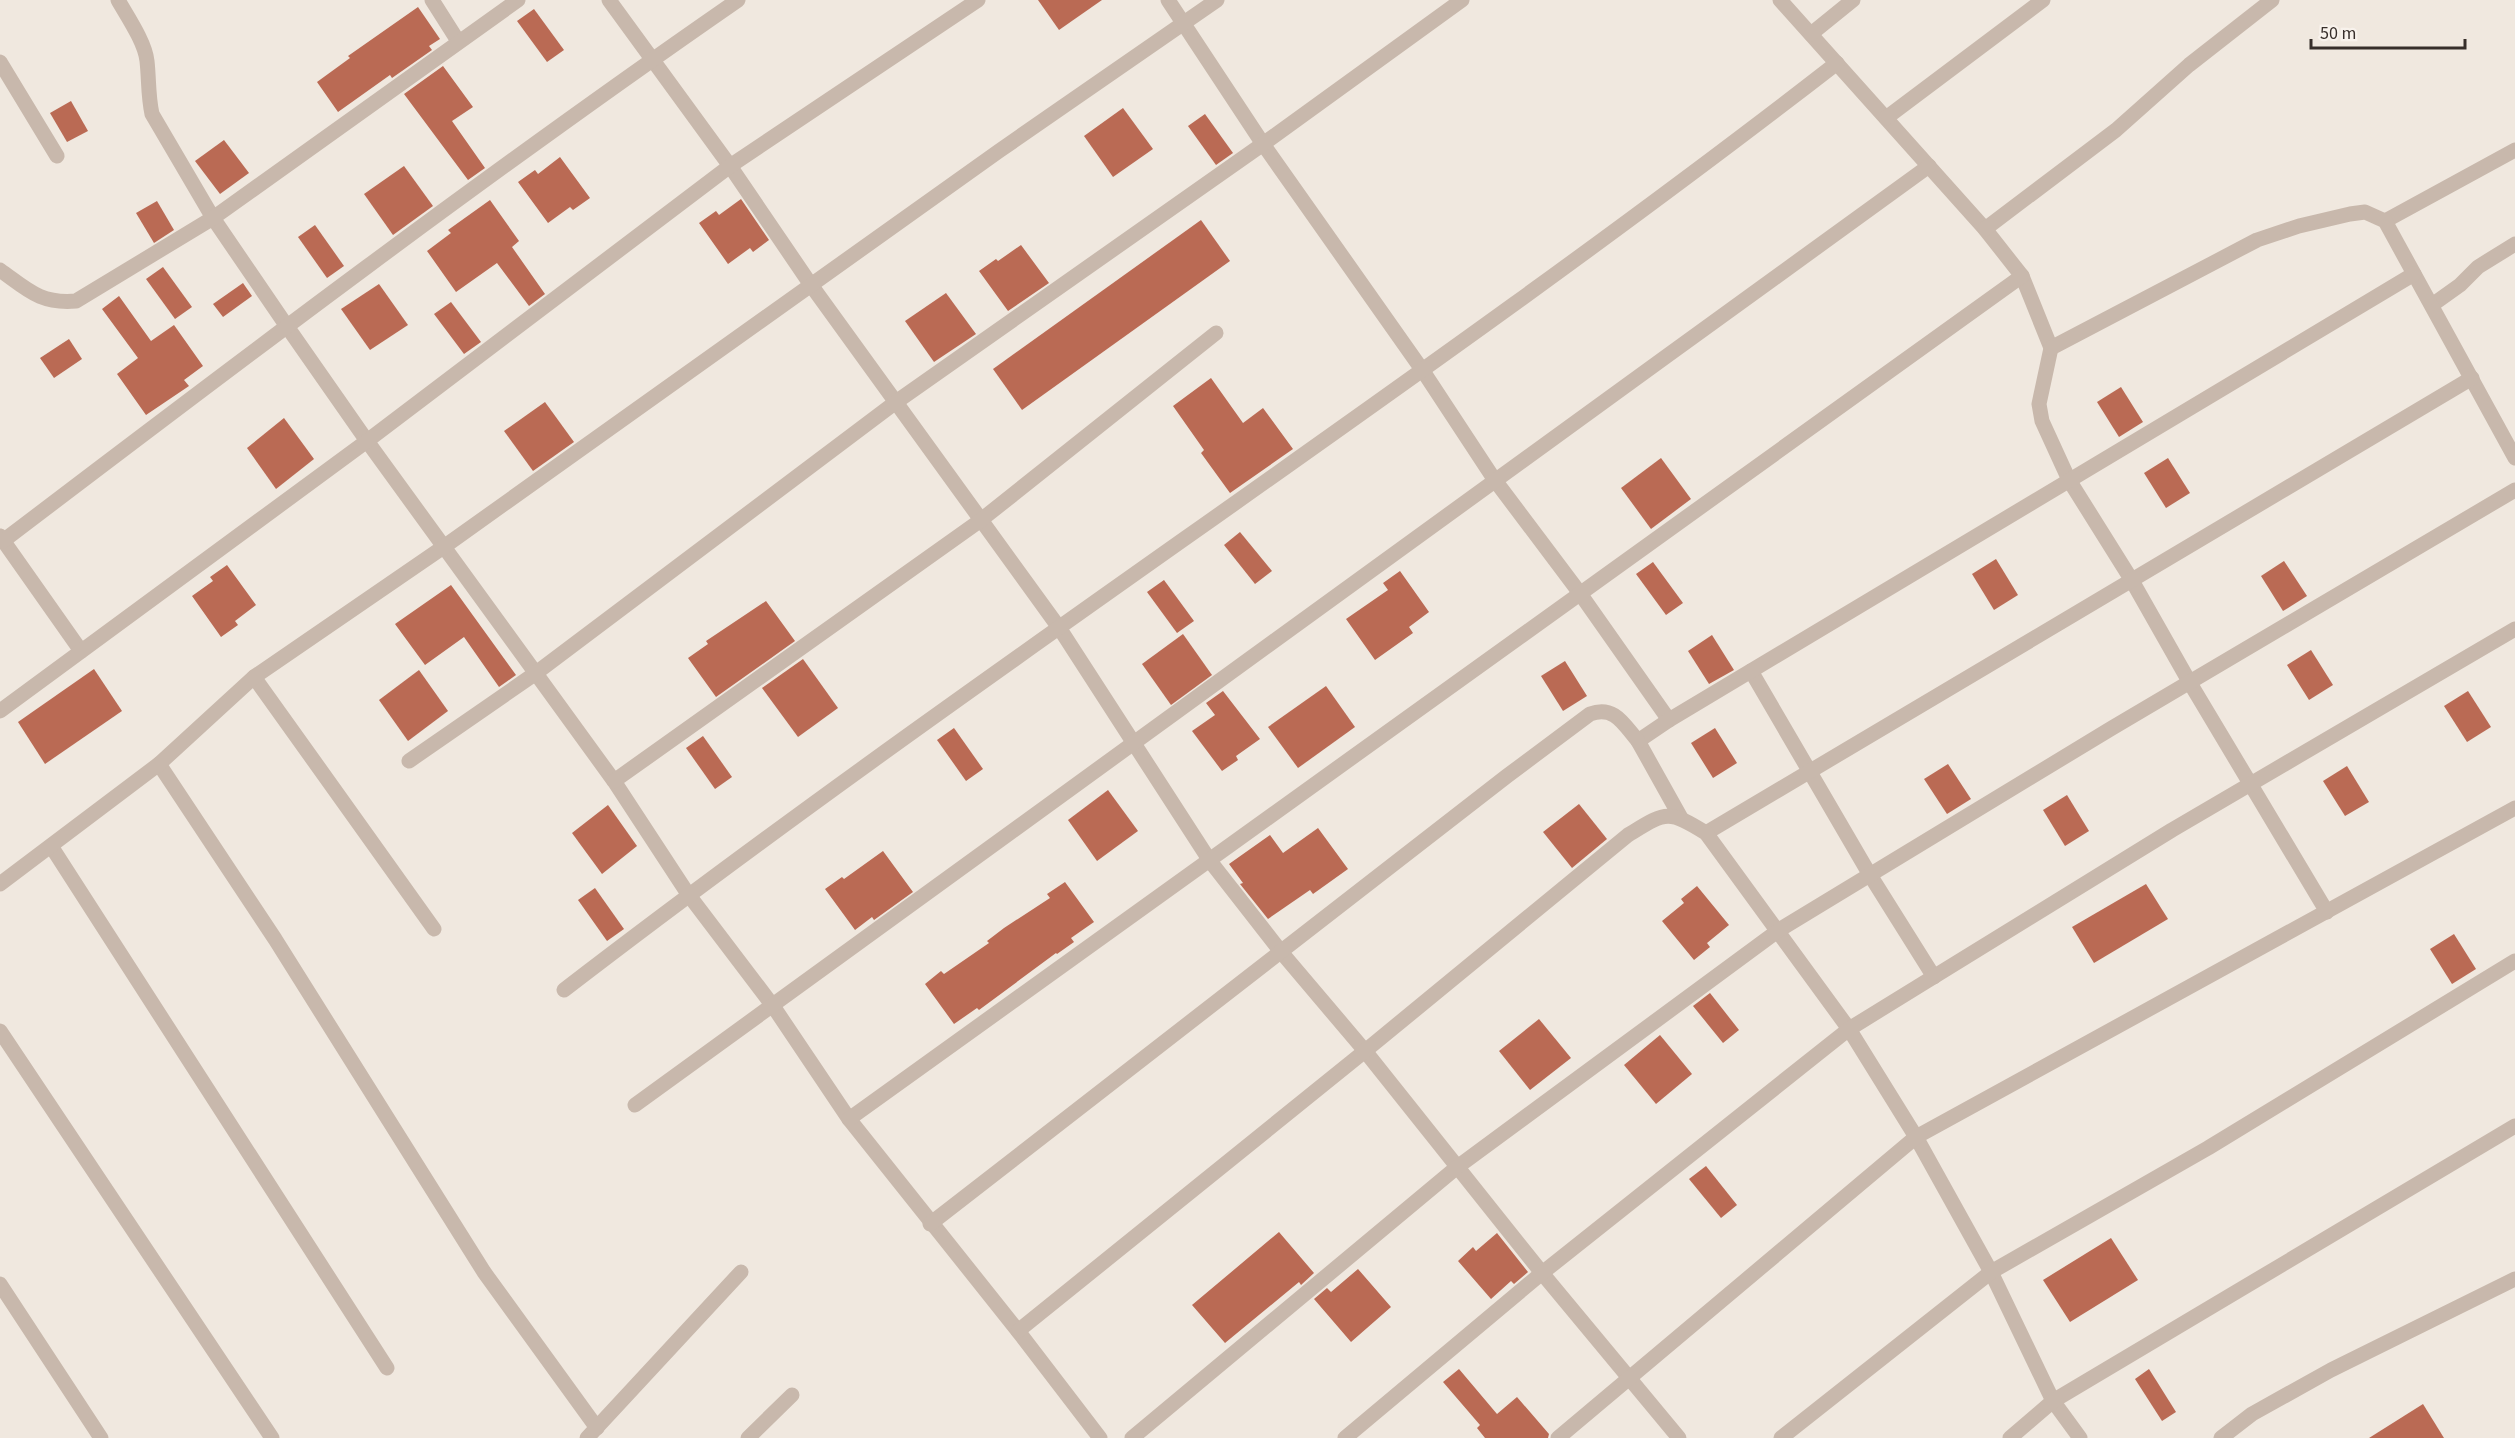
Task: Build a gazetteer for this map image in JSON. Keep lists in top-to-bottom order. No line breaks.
{"scale_bar":"50 m"}
